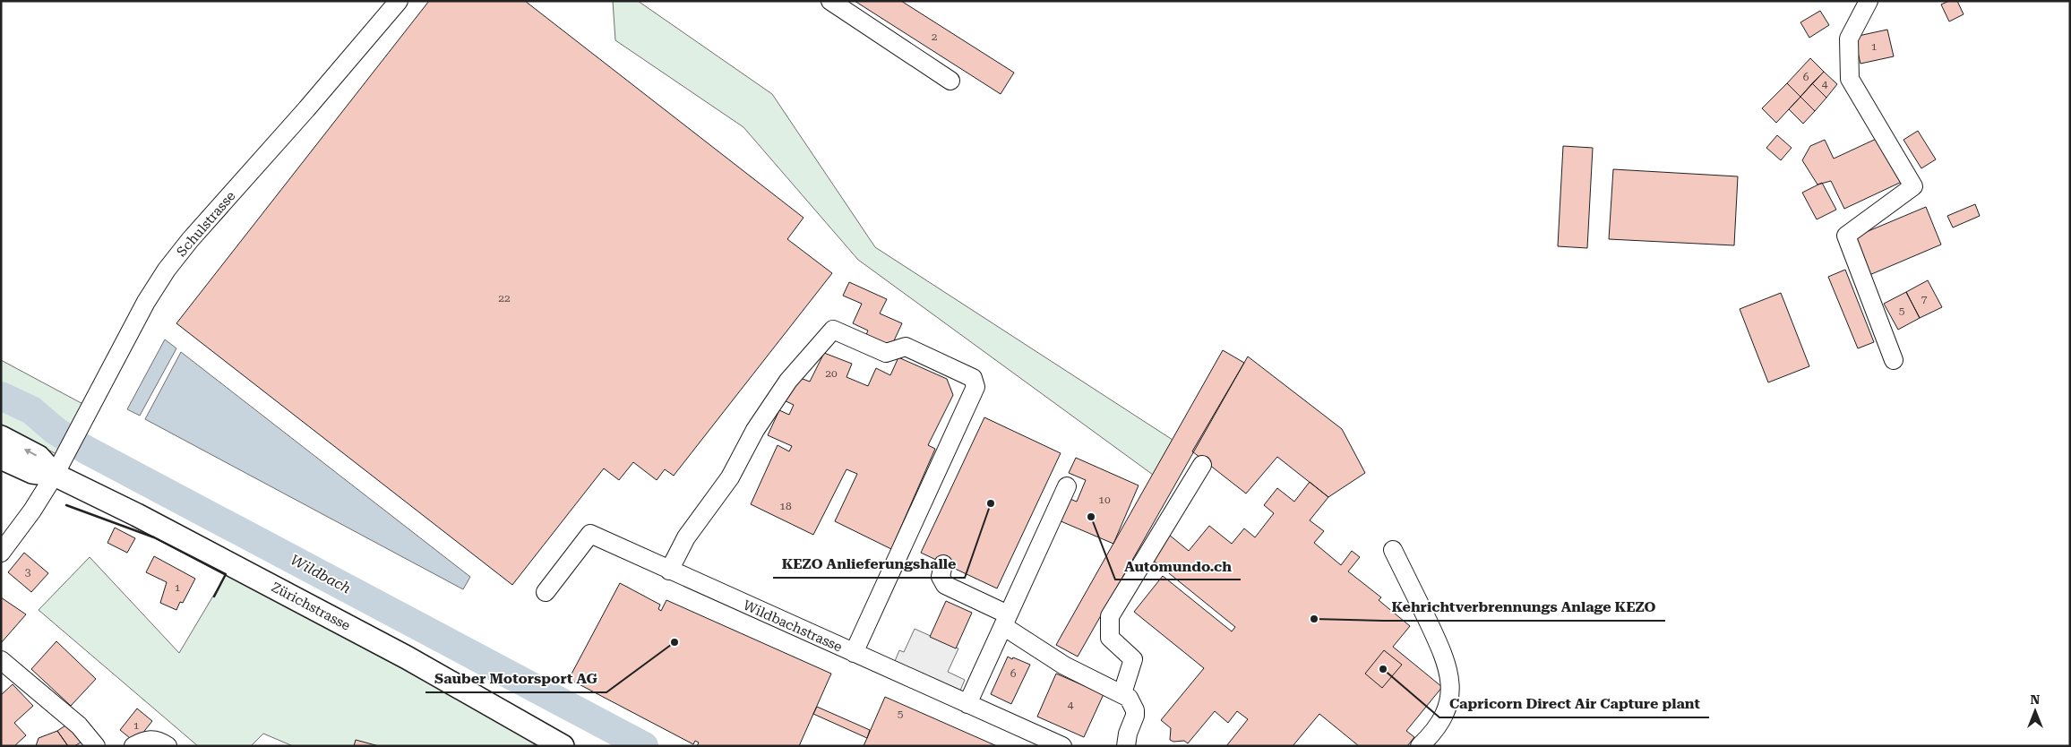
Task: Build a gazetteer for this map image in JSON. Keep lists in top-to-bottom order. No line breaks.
{"streets":{"main road":["Zürichstrasse"],"street":["Schulstrasse","Wildbachstrasse"]},"crossings":[["Schulstrasse","Zürichstrasse"]],"water":["Wildbach"],"places":["KEZO Anlieferungshalle","Automundo.ch","Kehrichtverbrennungs Anlage KEZO","Sauber Motorsport AG","Capricorn Direct Air Capture plant"],"house_numbers":["2","1","6","4","22","7","5","20","10","18","3","1","6","4","5","1"],"north":"top"}
